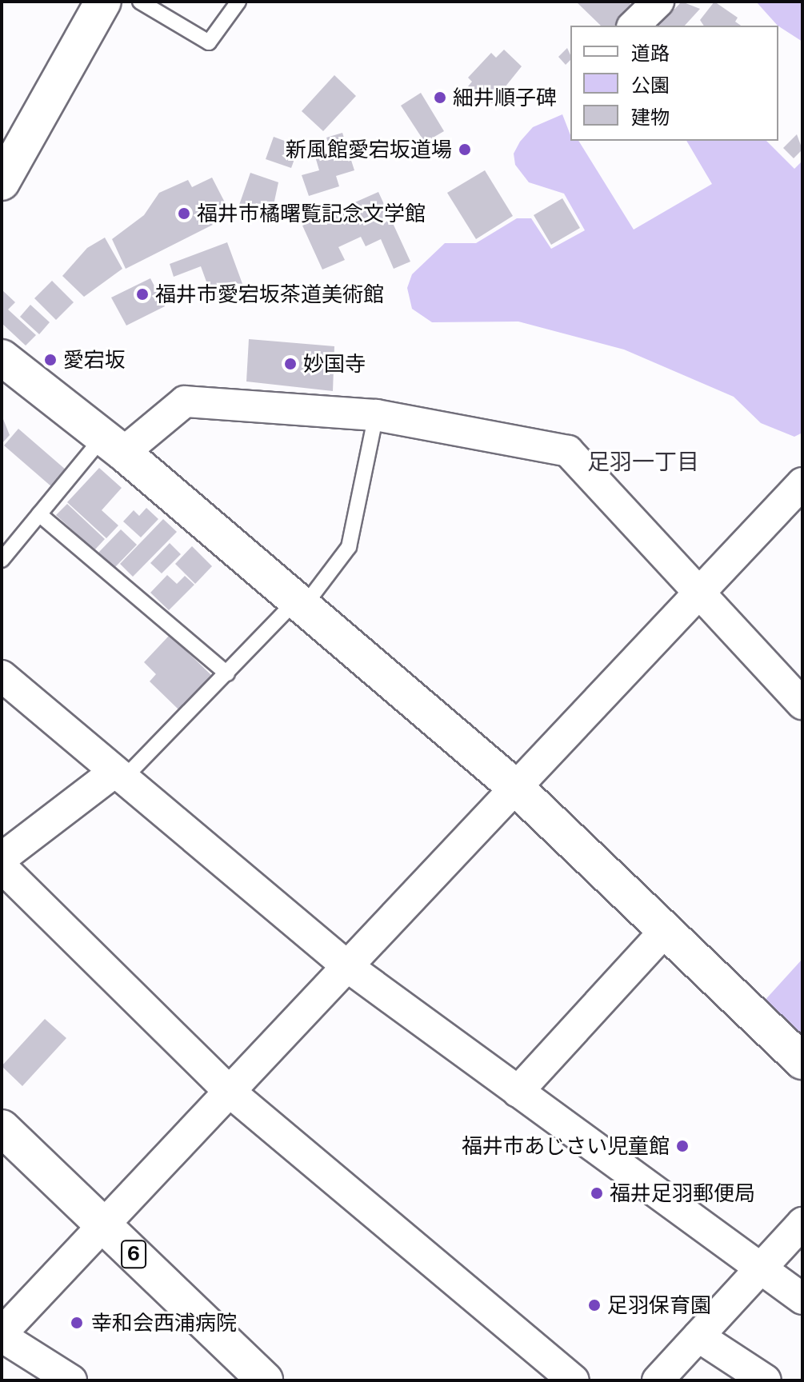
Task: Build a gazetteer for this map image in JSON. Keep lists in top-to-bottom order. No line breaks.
{"streets":{"street":["6"]},"districts":["足羽一丁目"],"places":["細井順子碑","新風館愛宕坂道場","福井市橘曙覧記念文学館","福井市愛宕坂茶道美術館","愛宕坂","妙国寺","福井市あじさい児童館","福井足羽郵便局","足羽保育園","幸和会西浦病院"],"legend":["道路","公園","建物"]}
